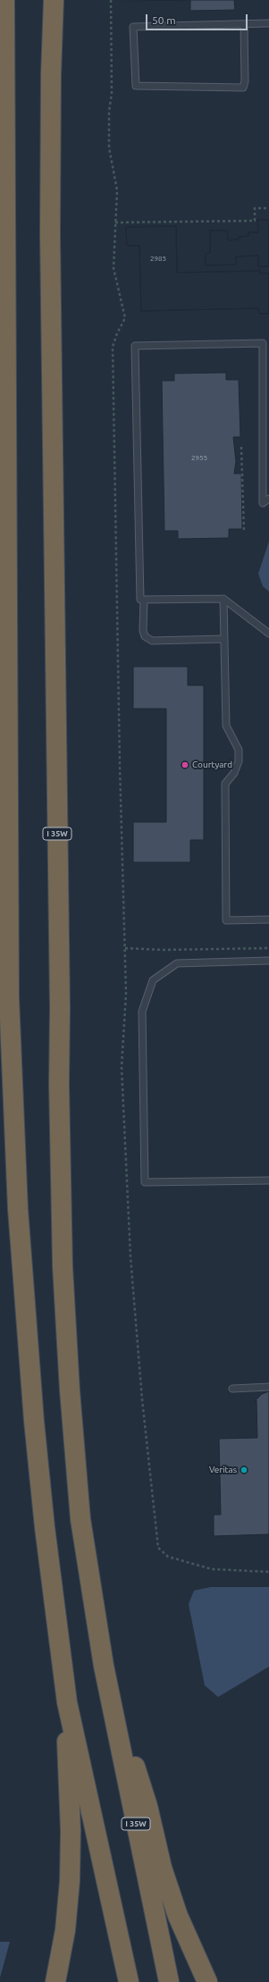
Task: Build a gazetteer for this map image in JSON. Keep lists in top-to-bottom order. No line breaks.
{"streets":{"highway":["I 35W"]},"places":["Courtyard","Veritas"],"house_numbers":["2985","2955"],"scale_bar":"50 m"}
